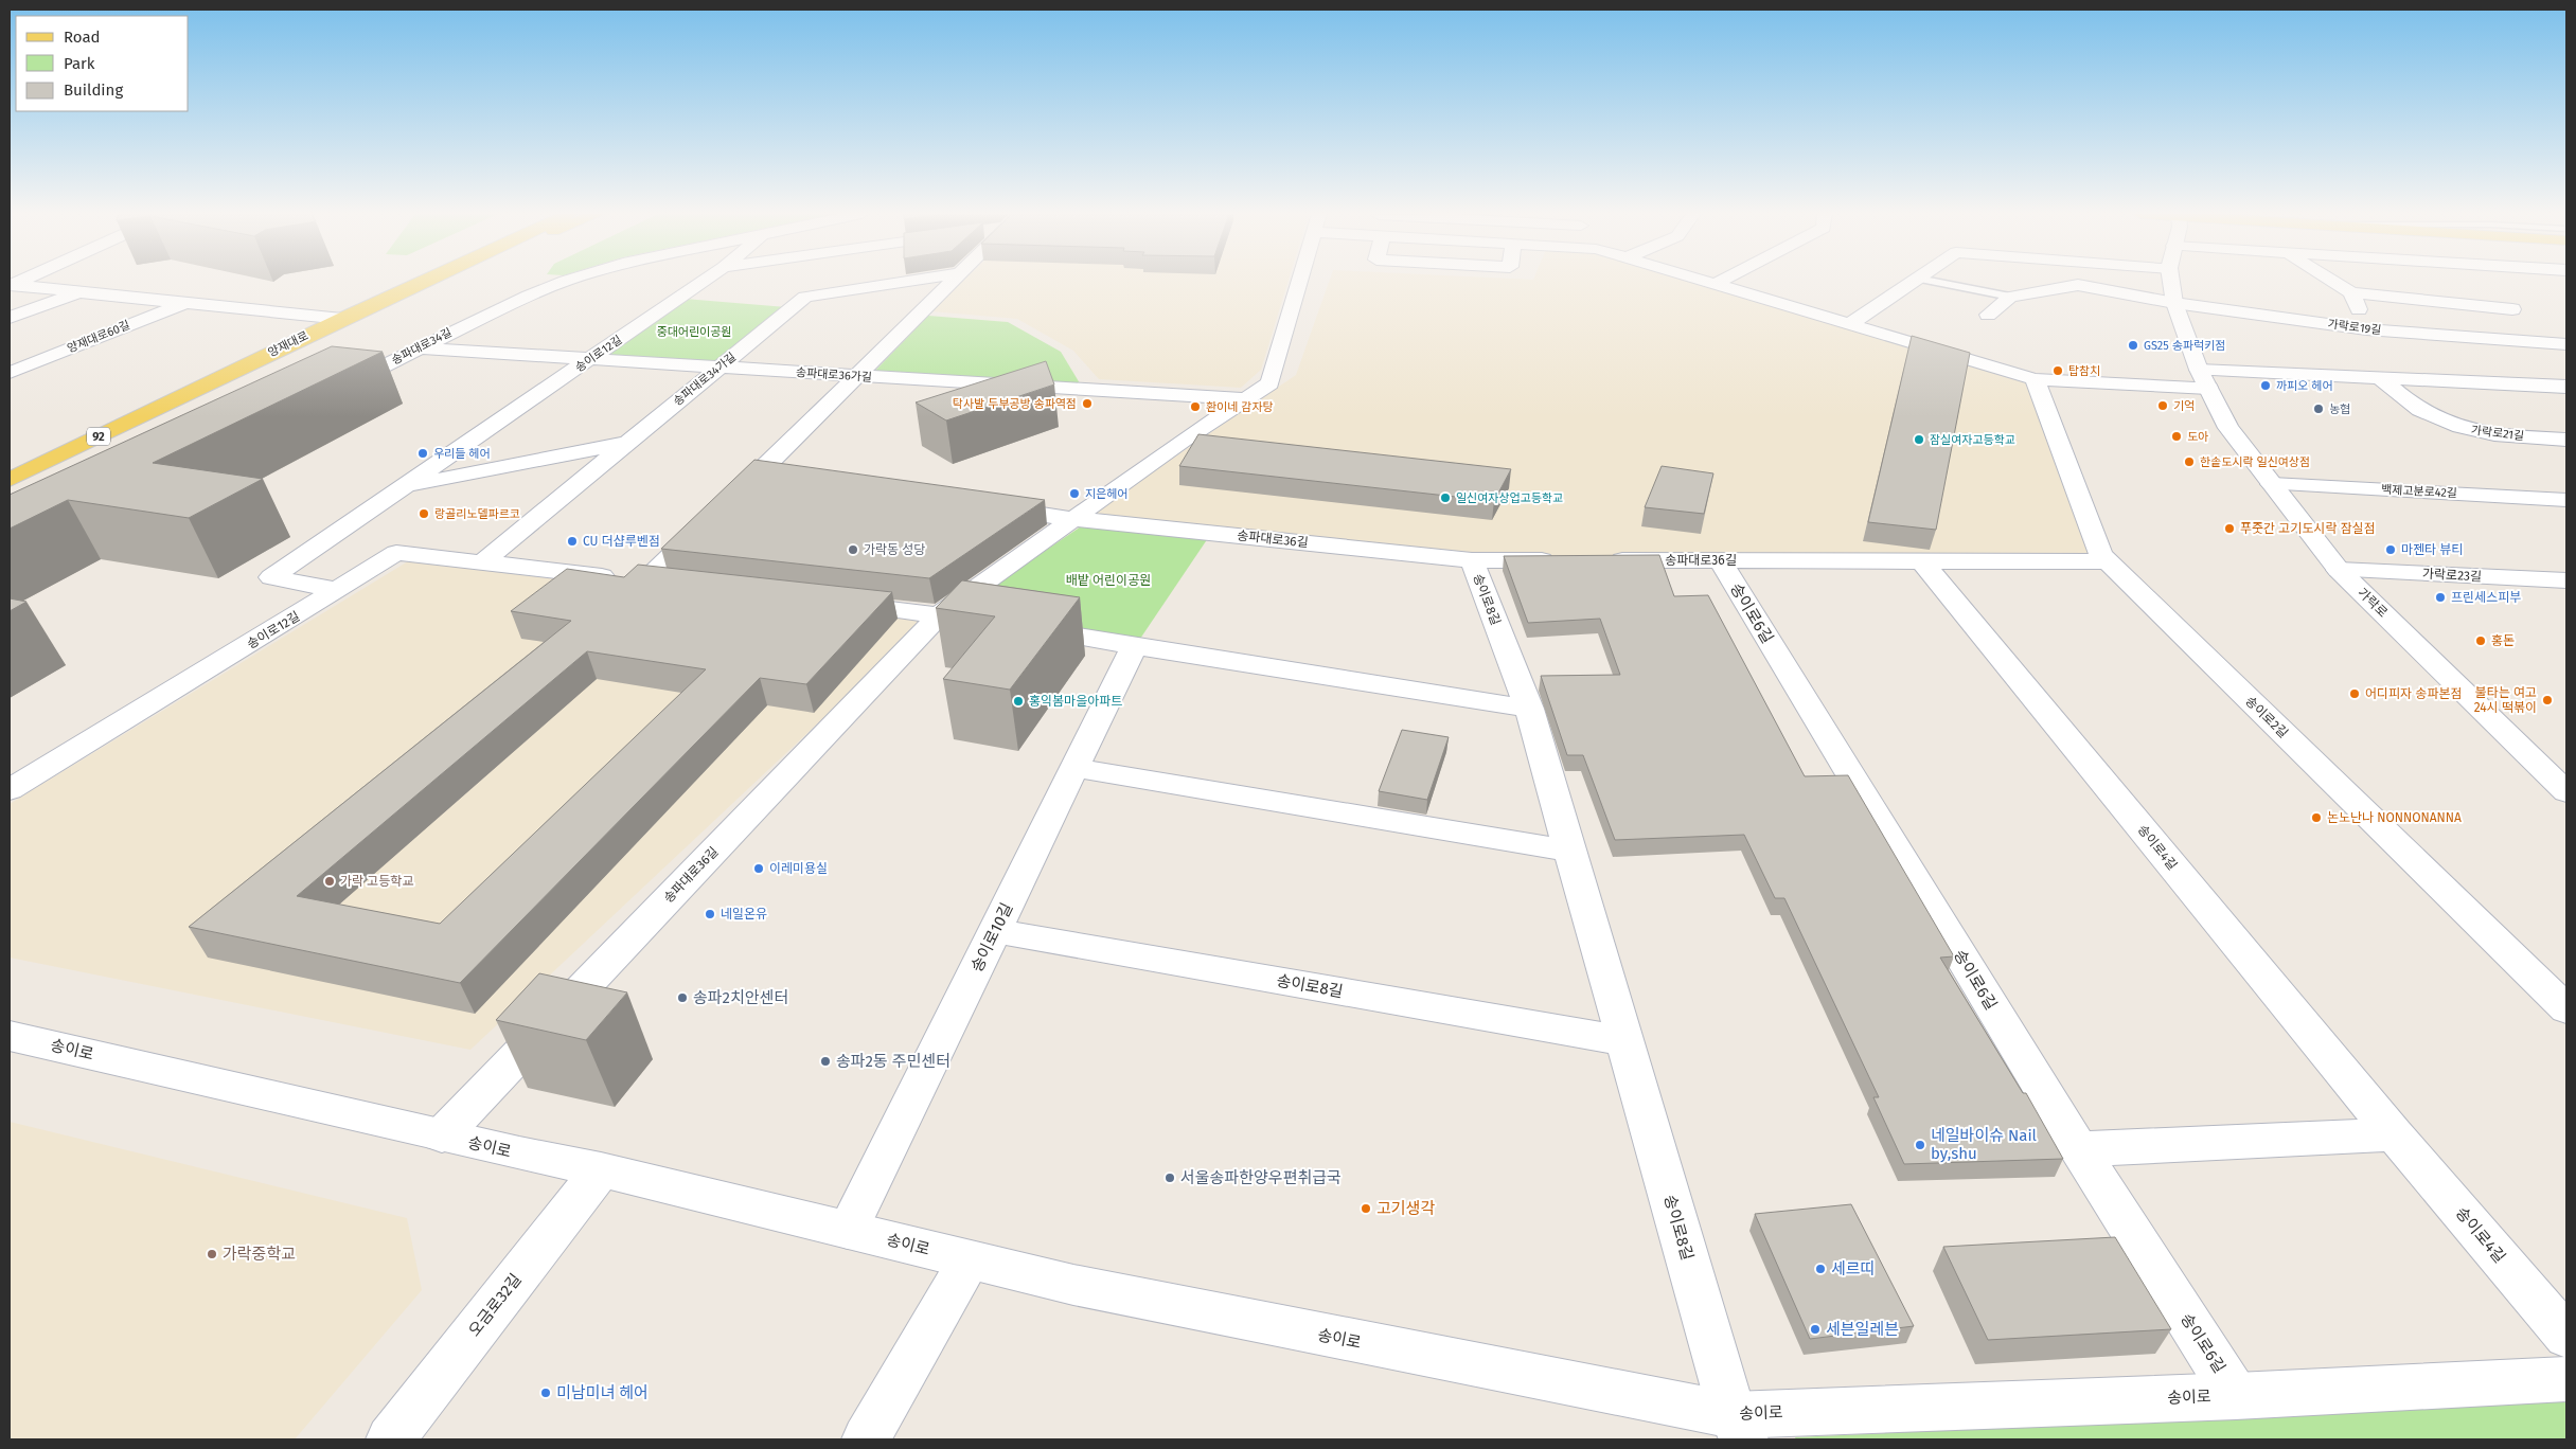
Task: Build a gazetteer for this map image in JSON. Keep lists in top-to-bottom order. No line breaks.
{"streets":{"main road":["양재대로","92"],"street":["가락로19길","양재대로60길","송파대로34길","송이로12길","송파대로36가길","송파대로34가길","가락로21길","백제고분로42길","송파대로36길","가락로23길","송이로8길","가락로","송이로6길","송이로2길","송이로4길","송이로10길","송이로","오금로32길"]},"crossings":[["가락로19길","가락로"],["양재대로60길","양재대로"],["송파대로34길","송파대로36가길"],["송이로12길","송파대로36가길"],["송이로12길","송파대로34가길"],["송파대로36가길","송파대로34가길"],["송파대로36가길","송파대로36길"],["백제고분로42길","가락로"],["송파대로36길","송이로8길"],["송파대로36길","송이로6길"],["송파대로36길","송이로2길"],["송파대로36길","송이로4길"],["송파대로36길","송이로"],["가락로23길","가락로"],["송이로8길","송이로10길"],["송이로8길","송이로"],["송이로6길","송이로"],["송이로10길","송이로"],["송이로","오금로32길"]],"parks":["중대어린이공원","배밭 어린이공원"],"places":["GS25 송파럭키점","탑참치","까피오 헤어","탁사발 두부공방 송파역점","기억","환이네 감자탕","농협","도아","잠실여자고등학교","우리들 헤어","한솥도시락 일신여상점","지은헤어","일신여자상업고등학교","랑골리노델파르코","푸줏간 고기도시락 잠실점","CU 더샵루벤점","가락동 성당","마젠타 뷰티","프린세스피부","홍돈","어디피자 송파본점","불타는 여고 24시 떡볶이","홍익봄마을아파트","논노난나 NONNONANNA","이레미용실","가락 고등학교","네일온유","송파2치안센터","송파2동 주민센터","네일바이슈 Nail by,shu","서울송파한양우편취급국","고기생각","가락중학교","세르띠","세븐일레븐","미남미녀 헤어"],"legend":["Road","Park","Building"]}
